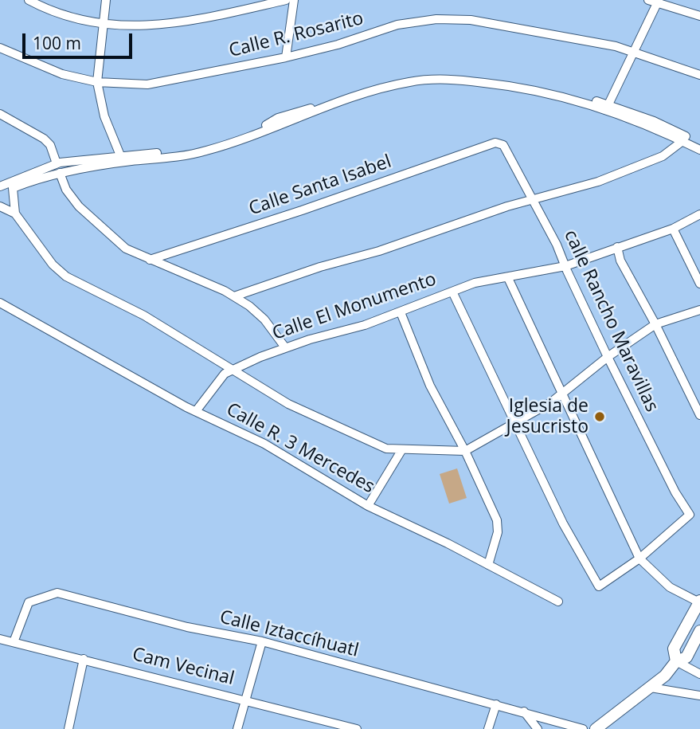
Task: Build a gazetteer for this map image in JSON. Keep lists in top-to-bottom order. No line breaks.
{"streets":{"street":["Calle R. Rosarito","Calle Santa Isabel","Calle El Monumento","calle Rancho Maravillas","Calle R. 3 Mercedes","Calle Iztaccíhuatl","Cam Vecinal"]},"crossings":[["Calle Santa Isabel","calle Rancho Maravillas"],["Calle El Monumento","calle Rancho Maravillas"],["Calle El Monumento","Calle R. 3 Mercedes"],["Calle Iztaccíhuatl","Cam Vecinal"]],"places":["Iglesia de Jesucristo"],"scale_bar":"100 m"}
